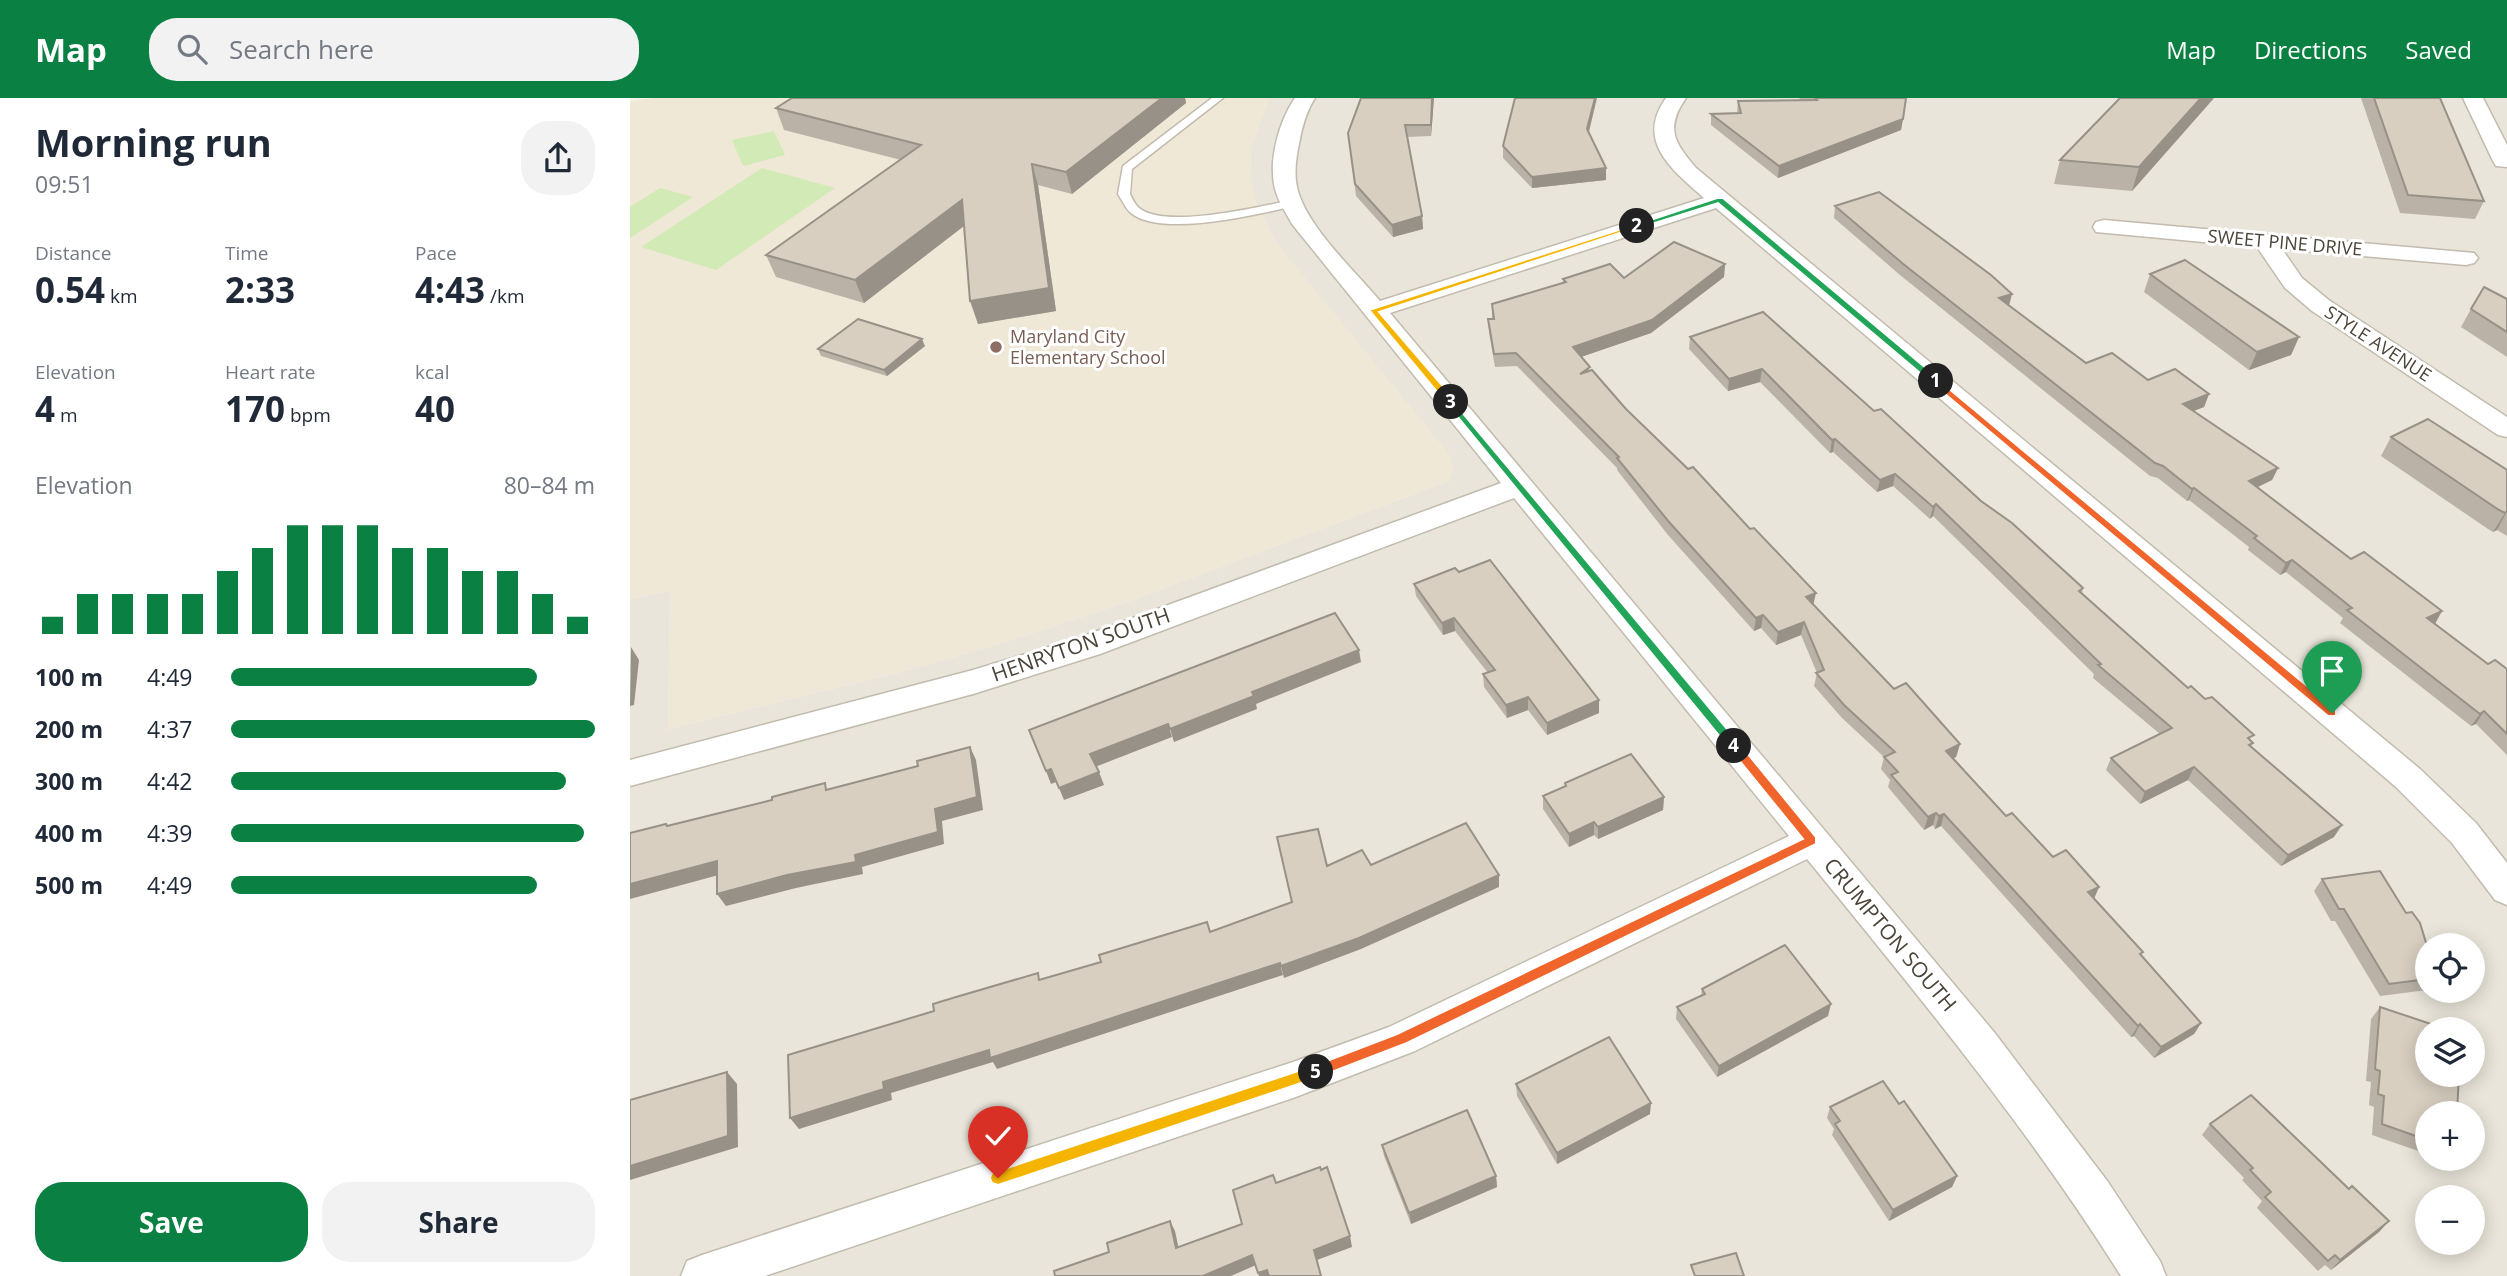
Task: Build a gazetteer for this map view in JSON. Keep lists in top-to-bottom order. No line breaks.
{"streets":{"street":["SWEET PINE DRIVE","STYLE AVENUE","HENRYTON SOUTH","CRUMPTON SOUTH"]},"crossings":[["SWEET PINE DRIVE","STYLE AVENUE"],["HENRYTON SOUTH","CRUMPTON SOUTH"]],"places":["Maryland City Elementary School"],"page":{"header":"Map","search":"Search here","nav":["Map","Directions","Saved"],"heading":["Morning run","09:51"],"pins":["2","1","3","4","5"],"stats":[["Distance","0.54 km"],["Time","2:33"],["Pace","4:43 /km"],["Elevation","4 m"],["Heart rate","170 bpm"],["kcal","40"]],"chart":["Elevation","80–84 m"],"list":[{"name":"100 m","note":"4:49"},{"name":"200 m","note":"4:37"},{"name":"300 m","note":"4:42"},{"name":"400 m","note":"4:39"},{"name":"500 m","note":"4:49"}],"map_buttons":["+","−"],"buttons":["Save","Share"]}}
